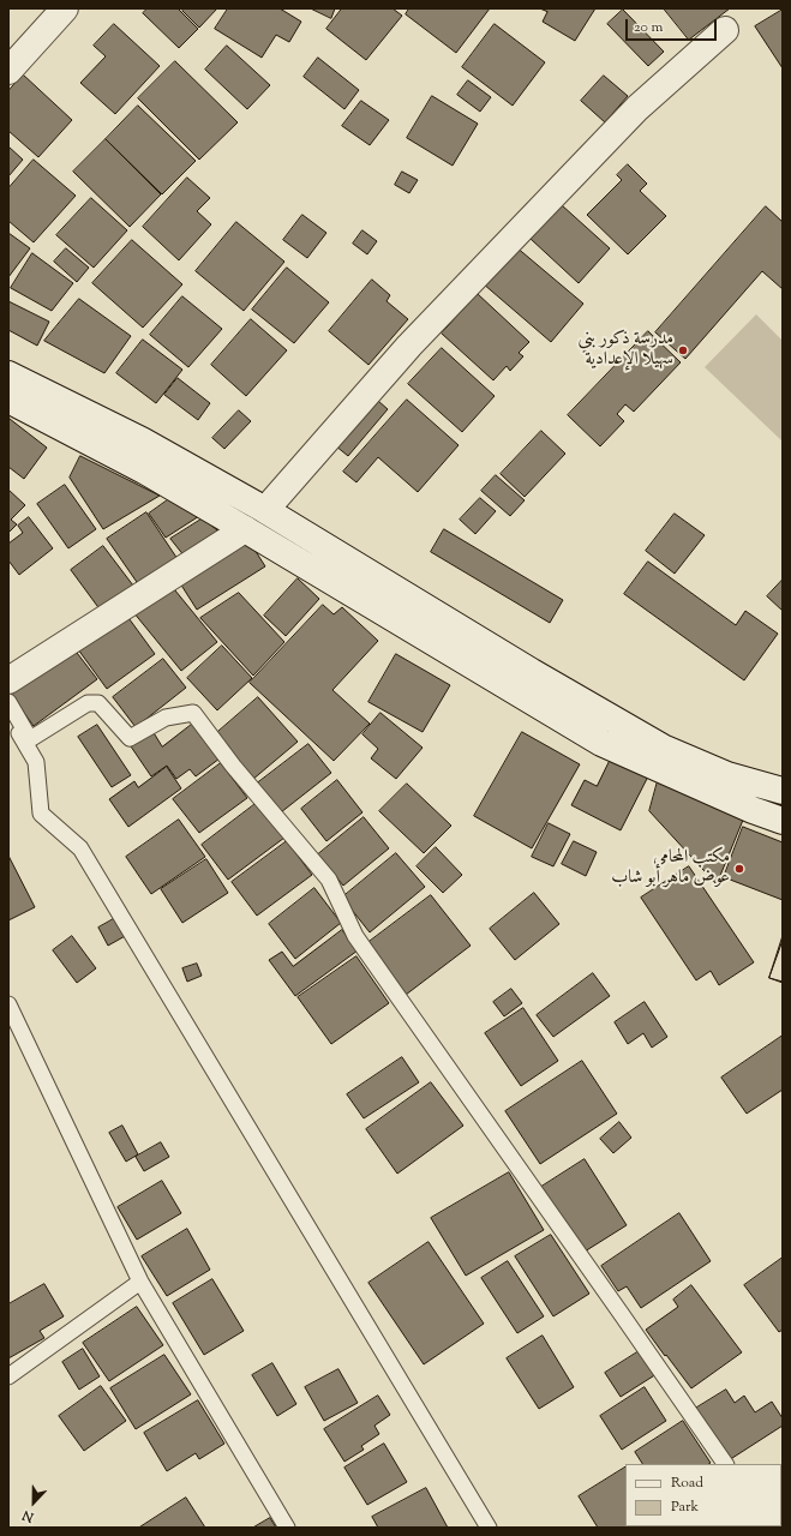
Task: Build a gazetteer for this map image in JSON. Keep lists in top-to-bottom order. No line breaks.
{"places":["مدرسة ذكور بني سهيلا الإعدادية","مكتب المحامي عوض ماهر أبو شاب"],"legend":["Road","Park"],"scale_bar":"20 m","north":"bottom"}
